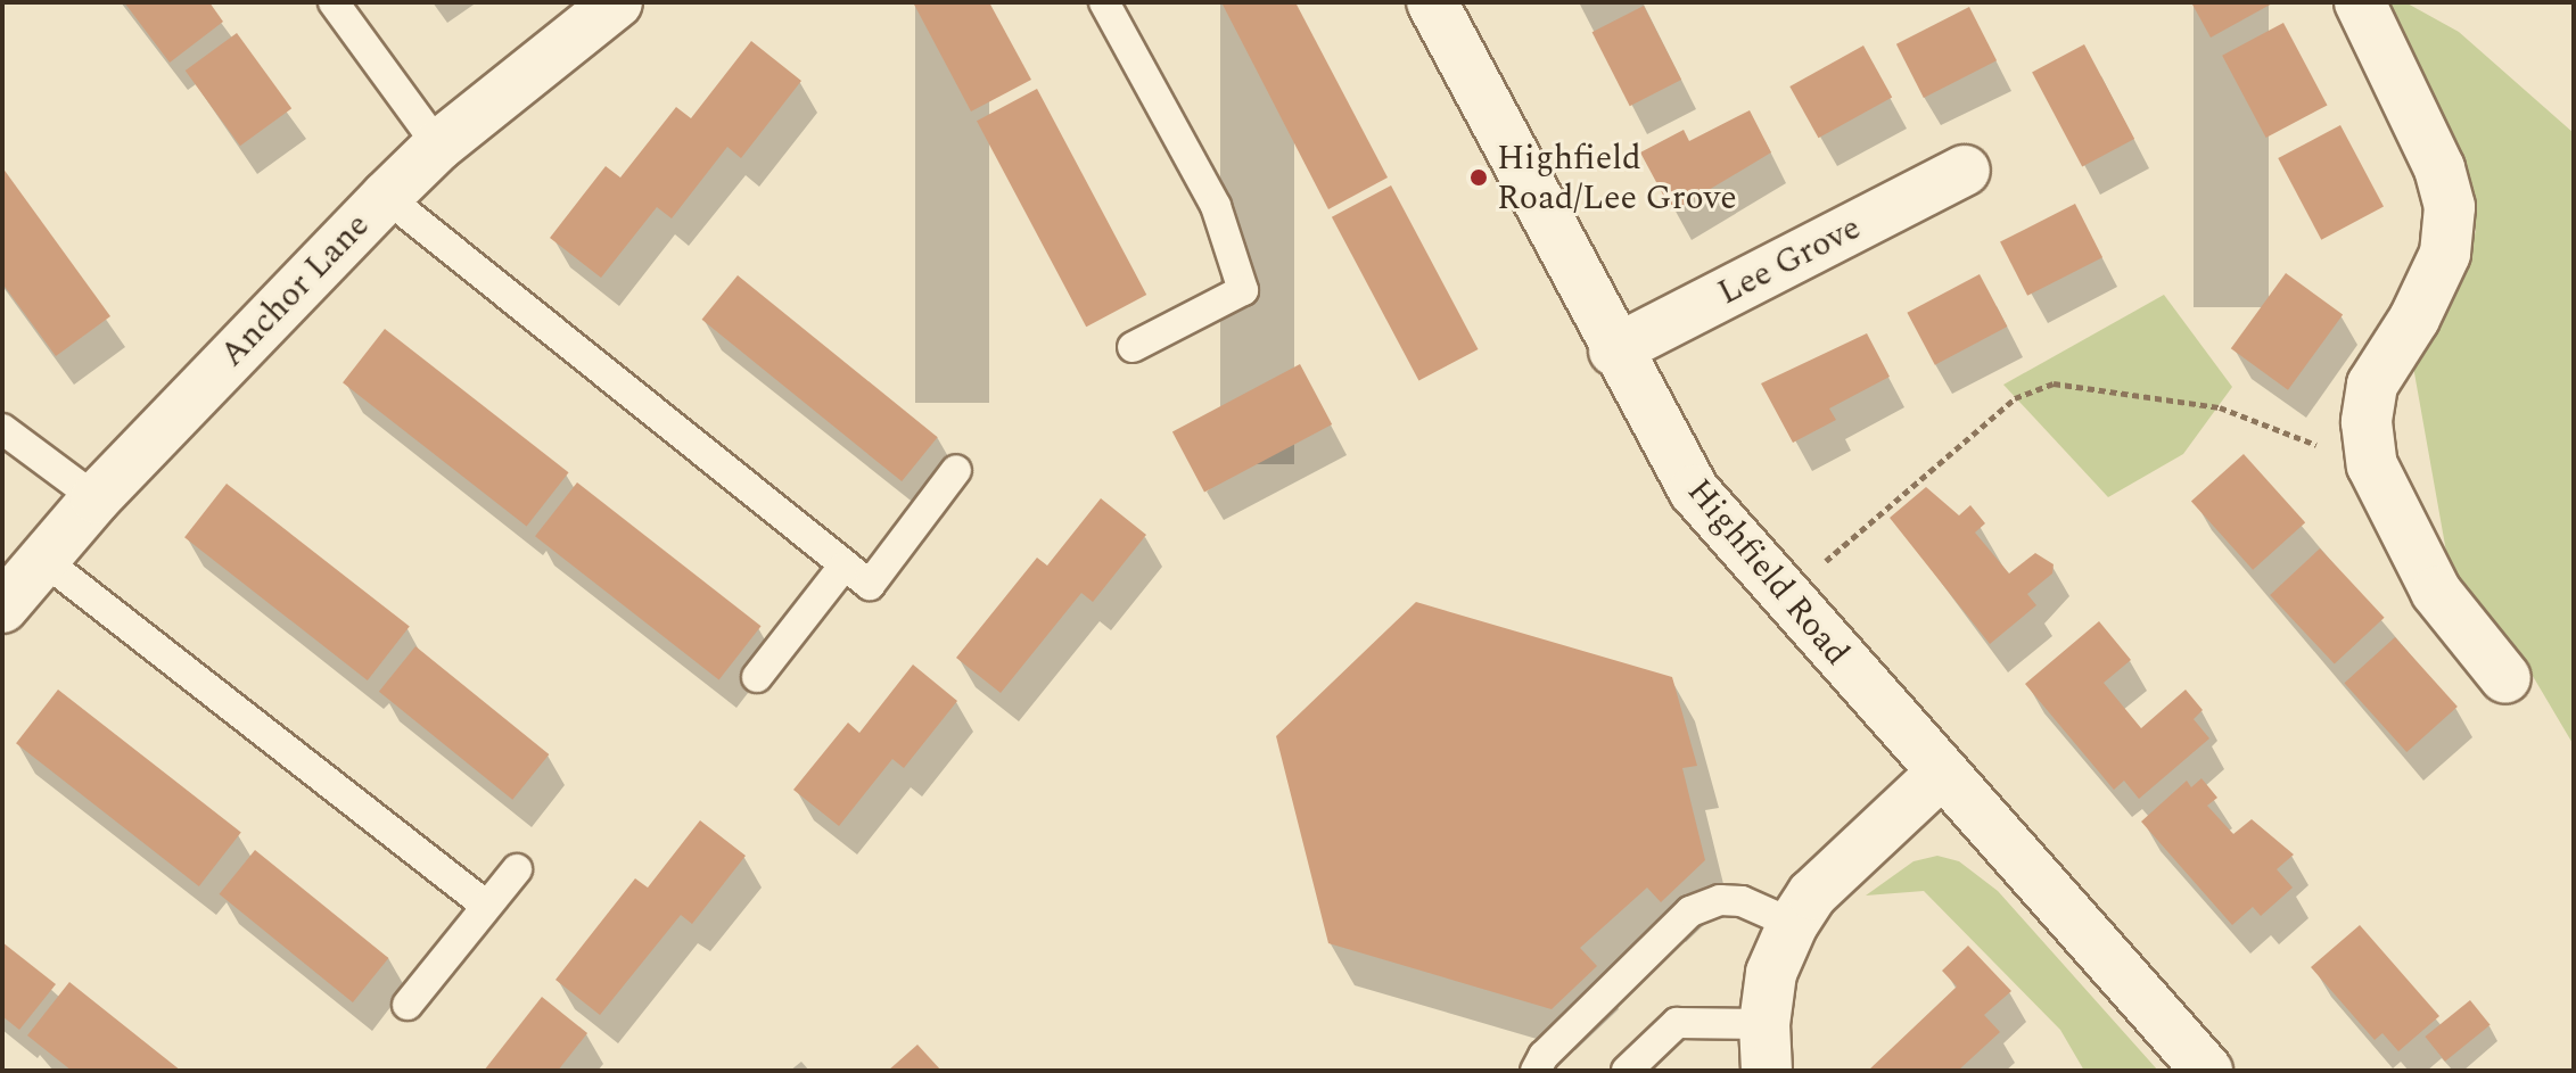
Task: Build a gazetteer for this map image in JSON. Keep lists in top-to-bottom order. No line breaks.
{"streets":{"street":["Lee Grove","Anchor Lane","Highfield Road"]},"crossings":[["Lee Grove","Highfield Road"]],"places":["Highfield Road/Lee Grove"]}
